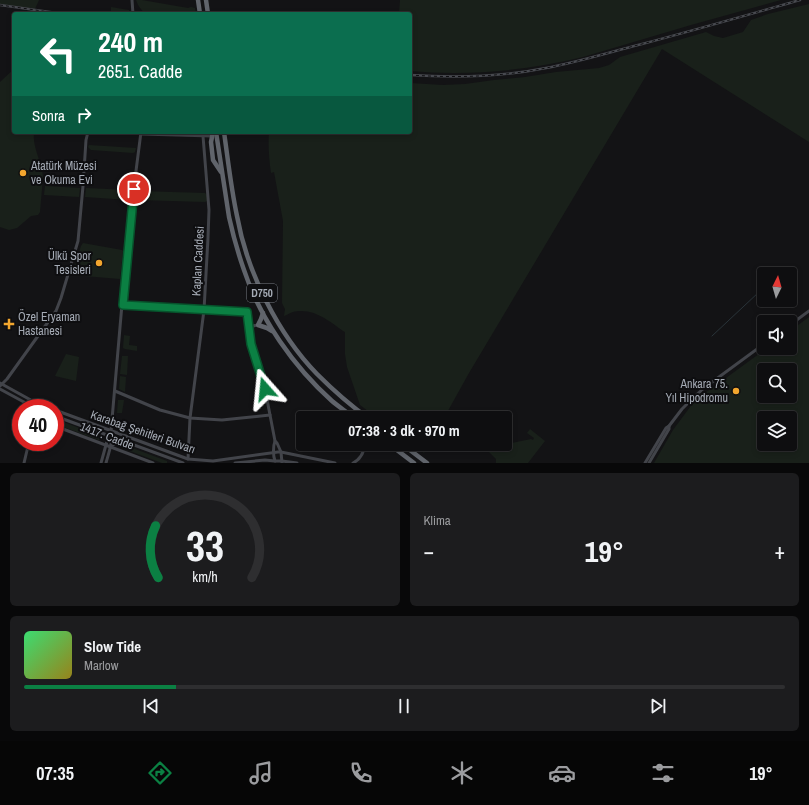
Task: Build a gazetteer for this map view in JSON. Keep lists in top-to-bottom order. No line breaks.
{"streets":{"highway":["D750"],"street":["Kaplan Caddesi","Karabağ Şehitleri Bulvarı","1417. Cadde"]},"crossings":[["Kaplan Caddesi","Karabağ Şehitleri Bulvarı"]],"places":{"other":["Atatürk Müzesi ve Okuma Evi","Ülkü Spor Tesisleri","Ankara 75. Yıl Hipodromu"],"health":["Özel Eryaman Hastanesi"]},"north":"top","page":{"turn":["240 m","2651. Cadde"],"then":"Sonra","limit":"40","trip":"07:38 · 3 dk · 970 m","tile":"Klima","heat":["−","19°","+"],"song":["Slow Tide","Marlow"],"tabs":["07:35","19°"],"gauge":["33","km/h"]}}
